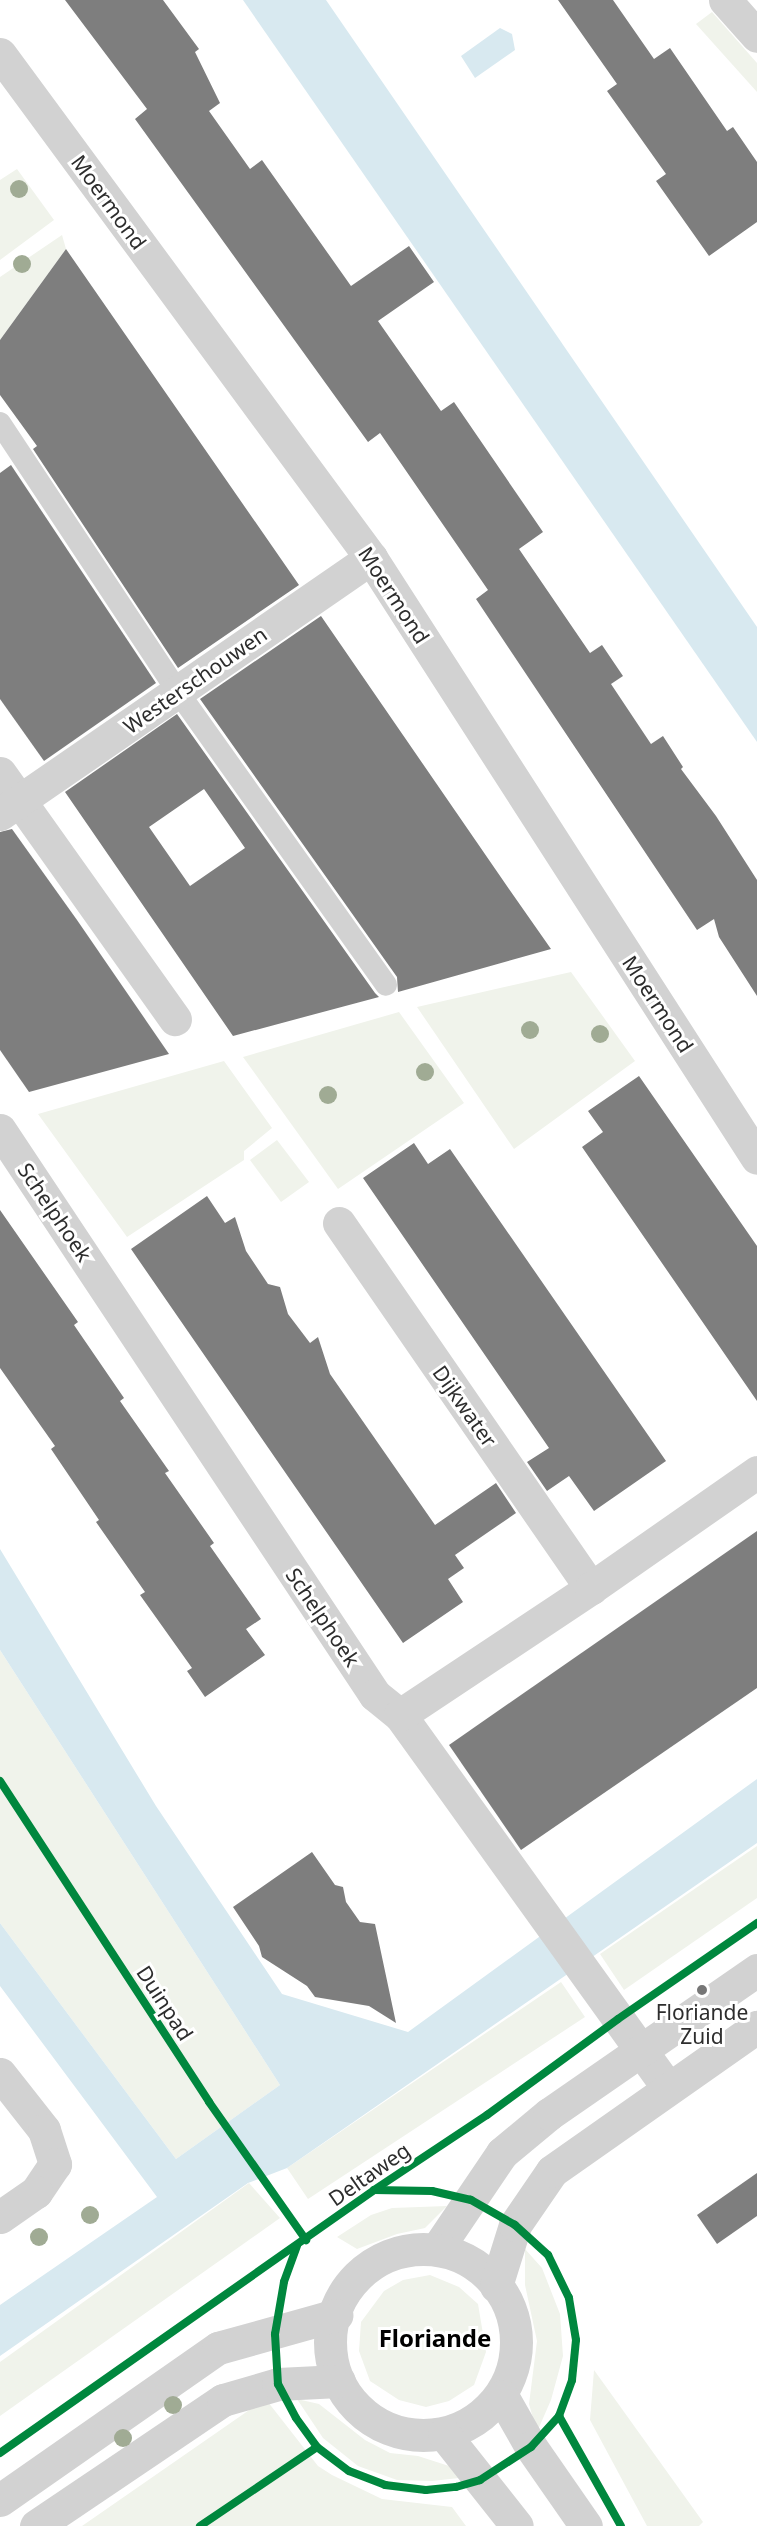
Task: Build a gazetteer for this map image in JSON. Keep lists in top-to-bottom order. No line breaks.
{"streets":{"street":["Moermond","Westerschouwen","Schelphoek","Dijkwater"],"cycle path":["Duinpad","Deltaweg"]},"crossings":[["Moermond","Westerschouwen"]],"districts":["Floriande"],"places":["Floriande Zuid"]}
